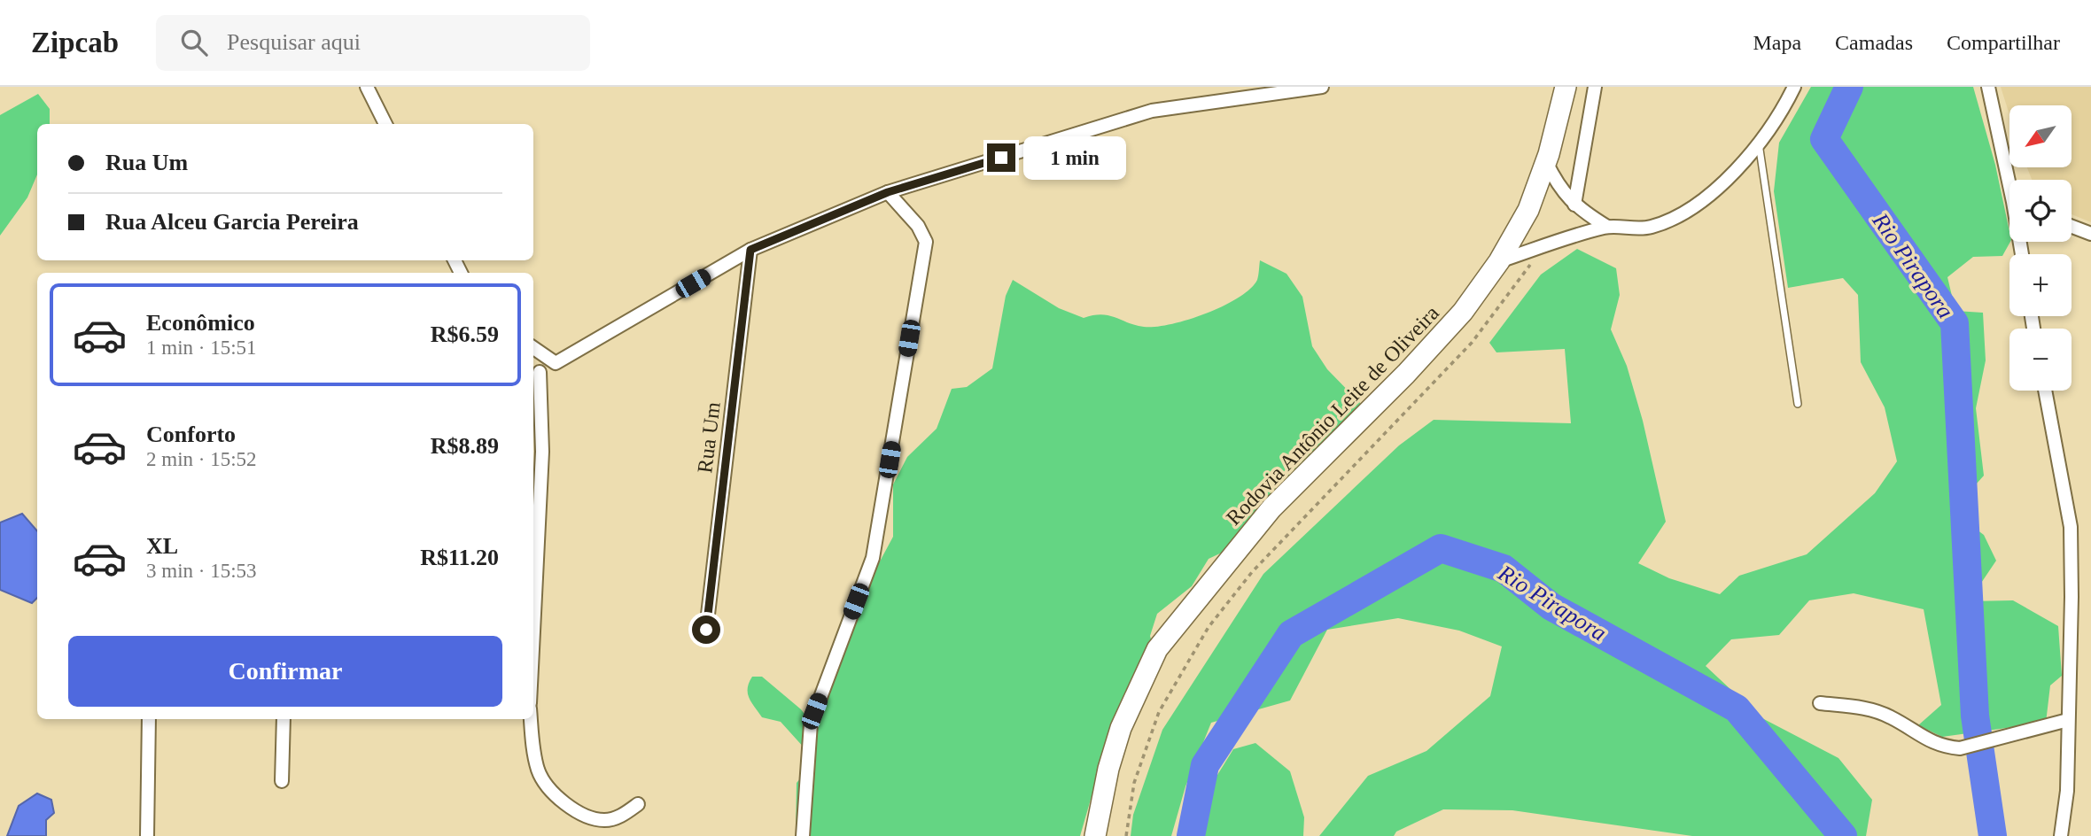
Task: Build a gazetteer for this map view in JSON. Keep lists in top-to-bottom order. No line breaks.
{"streets":{"main road":["Rodovia Antônio Leite de Oliveira"],"street":["Rua Um"]},"water":["Rio Pirapora"],"north":"bottom left","page":{"header":"Zipcab","search":"Pesquisar aqui","nav":["Mapa","Camadas","Compartilhar"],"map_buttons":["+","−"],"banner":["Rua Um","Rua Alceu Garcia Pereira"],"bubble":"1 min","list":[{"name":"Econômico","note":"1 min · 15:51","value":"R$6.59"},{"name":"Conforto","note":"2 min · 15:52","value":"R$8.89"},{"name":"XL","note":"3 min · 15:53","value":"R$11.20"}],"buttons":"Confirmar"}}
